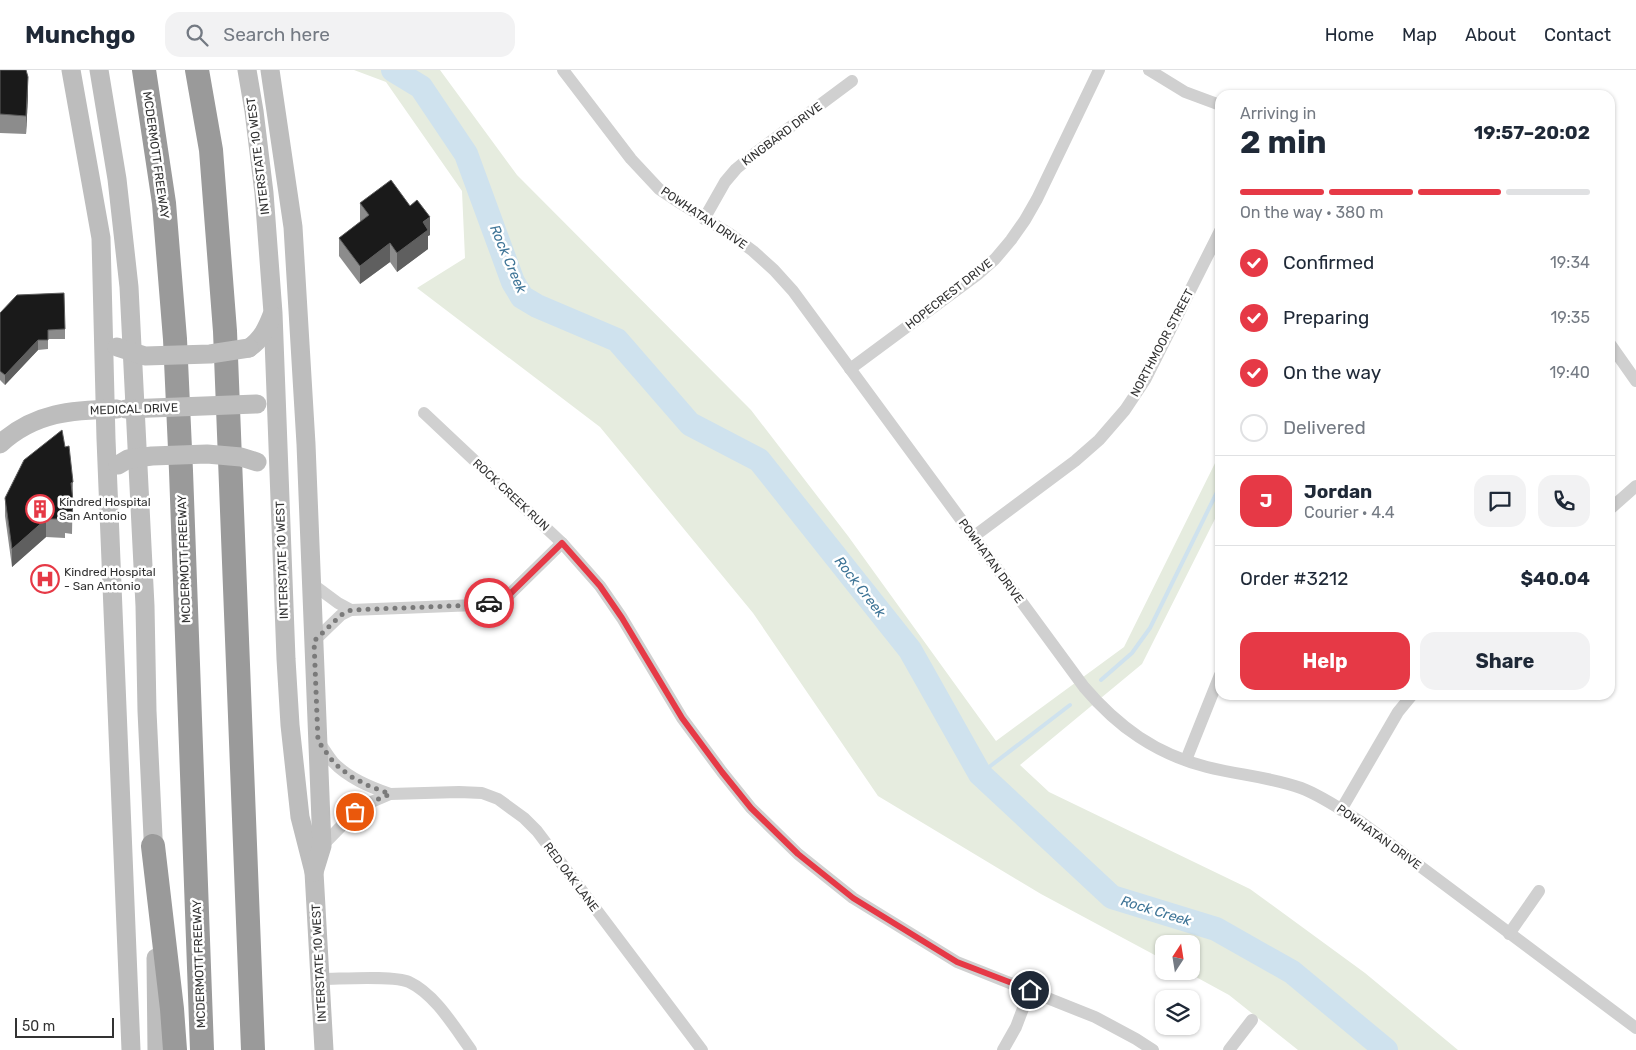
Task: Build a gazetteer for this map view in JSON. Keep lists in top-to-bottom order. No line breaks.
{"streets":{"highway":["MCDERMOTT FREEWAY"],"main road":["INTERSTATE 10 WEST","MEDICAL DRIVE"],"street":["KINGBARD DRIVE","POWHATAN DRIVE","HOPECREST DRIVE","NORTHMOOR STREET","ROCK CREEK RUN","RED OAK LANE"]},"crossings":[["KINGBARD DRIVE","POWHATAN DRIVE"],["INTERSTATE 10 WEST","MEDICAL DRIVE"],["POWHATAN DRIVE","HOPECREST DRIVE"],["POWHATAN DRIVE","NORTHMOOR STREET"]],"water":["Rock Creek"],"places":{"building":["Kindred Hospital San Antonio"],"hospital":["Kindred Hospital - San Antonio"]},"scale_bar":"50 m","north":"top","page":{"header":"Munchgo","search":"Search here","nav":["Home","Map","About","Contact"],"heading":["2 min","Arriving in","19:57–20:02"],"panel":["Jordan","Courier · 4.4","Order #3212","$40.04"],"bar":"On the way · 380 m","list":[["Confirmed","19:34"],["Preparing","19:35"],["On the way","19:40"],"Delivered"],"round":"J","buttons":["Help","Share"],"scale":"50 m"}}
